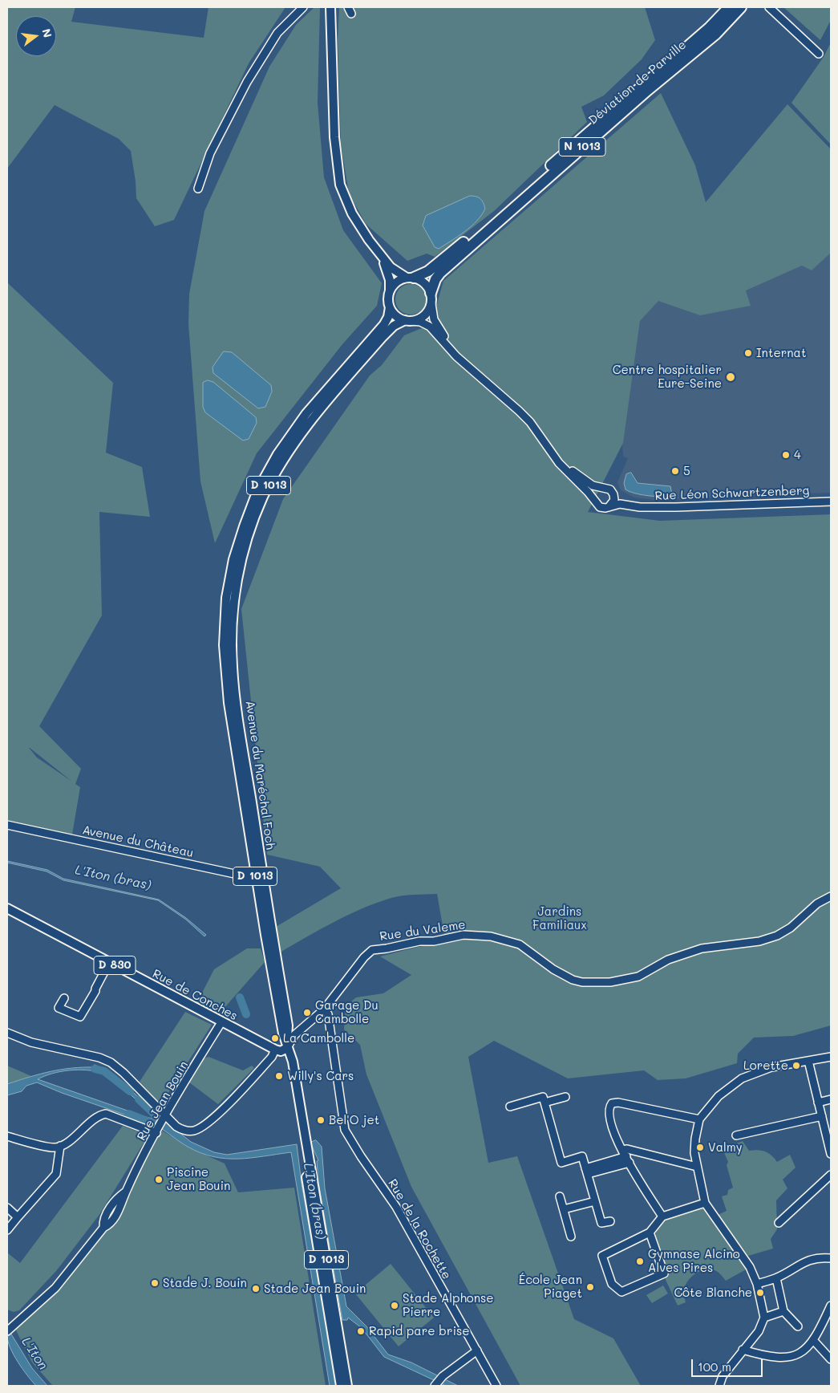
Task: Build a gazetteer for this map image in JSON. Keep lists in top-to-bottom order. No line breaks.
{"streets":{"highway":["Déviation de Parville","N 1013"],"main road":["D 1013","Avenue du Maréchal Foch","D 830","Rue de Conches"],"street":["Rue Léon Schwartzenberg","Avenue du Château","Rue du Valeme","Rue Jean Bouin","Rue de la Rochette"]},"crossings":[["Déviation de Parville","Avenue du Maréchal Foch"],["Avenue du Maréchal Foch","Avenue du Château"],["Avenue du Maréchal Foch","Rue du Valeme"],["Rue du Valeme","Rue de la Rochette"],["Rue de Conches","Rue Jean Bouin"]],"water":["L'Iton (bras)","L'Iton"],"parks":["Jardins Familiaux"],"places":["Internat","Centre hospitalier Eure-Seine","4","5","Garage Du Cambolle","La Cambolle","Lorette","Willy's Cars","Bel'O jet","Valmy","Piscine Jean Bouin","Gymnase Alcino Alves Pires","Stade J. Bouin","École Jean Piaget","Stade Jean Bouin","Côte Blanche","Stade Alphonse Pierre","Rapid pare brise"],"scale_bar":"100 m","north":"right"}
